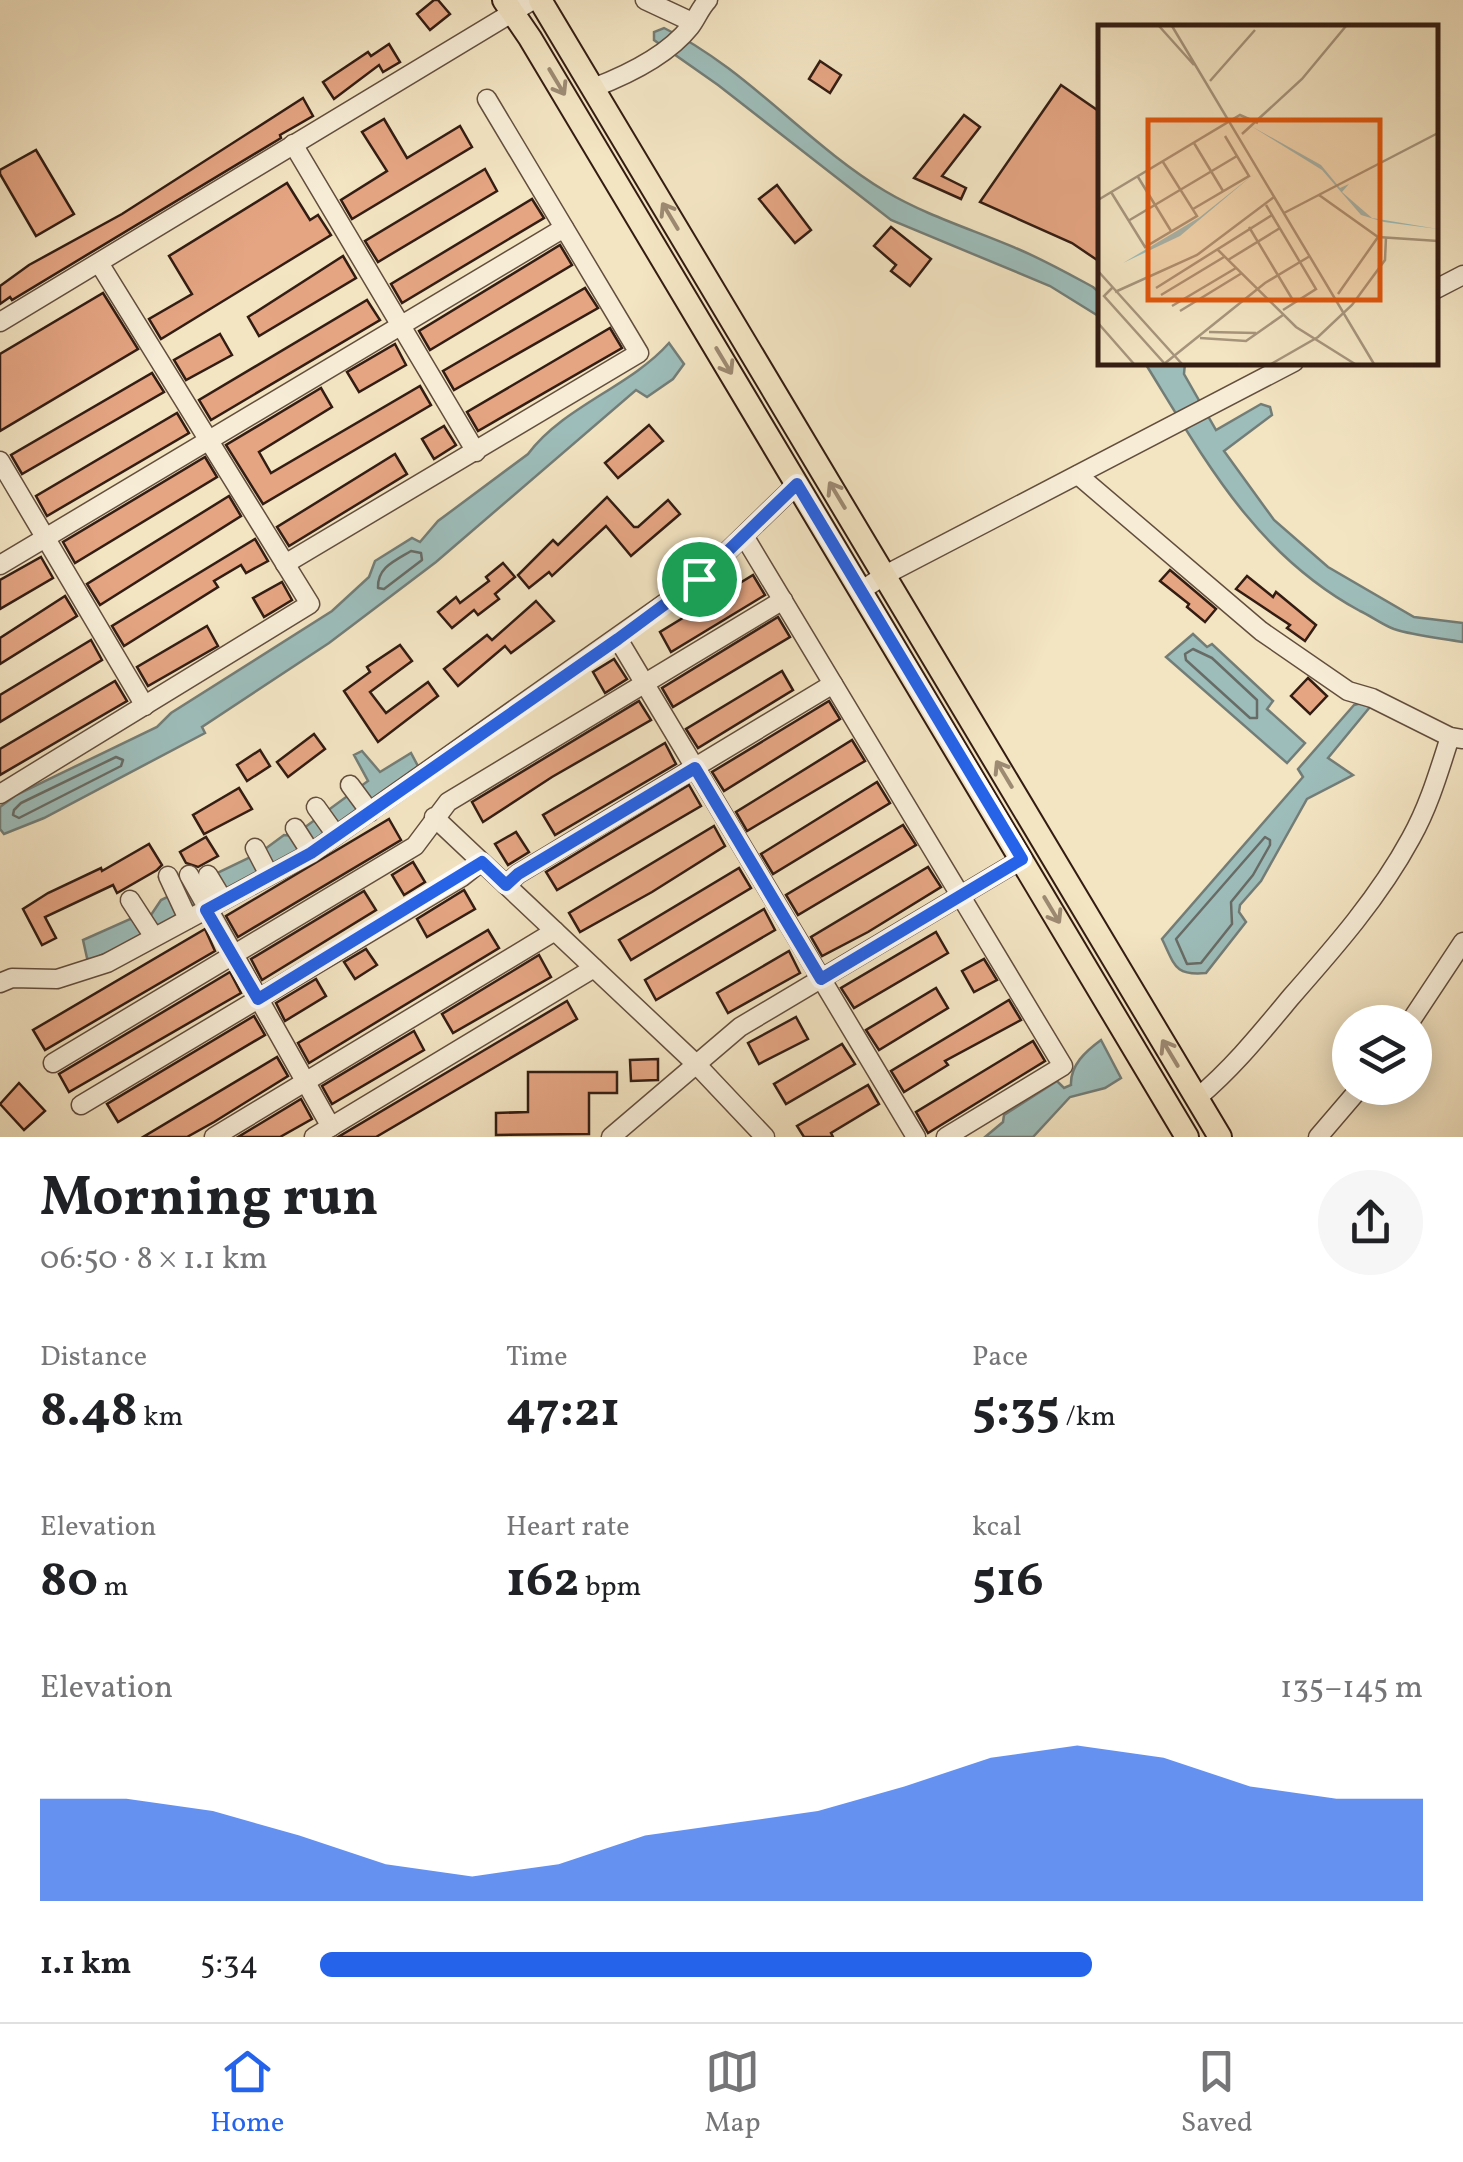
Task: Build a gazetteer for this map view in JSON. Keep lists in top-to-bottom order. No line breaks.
{"page":{"heading":["Morning run","06:50 · 8 × 1.1 km"],"stats":[["Distance","8.48 km"],["Time","47:21"],["Pace","5:35 /km"],["Elevation","80 m"],["Heart rate","162 bpm"],["kcal","516"]],"chart":["Elevation","135–145 m"],"list":[{"name":"1.1 km","note":"5:34"}],"tabs":["Home","Map","Saved"]}}
